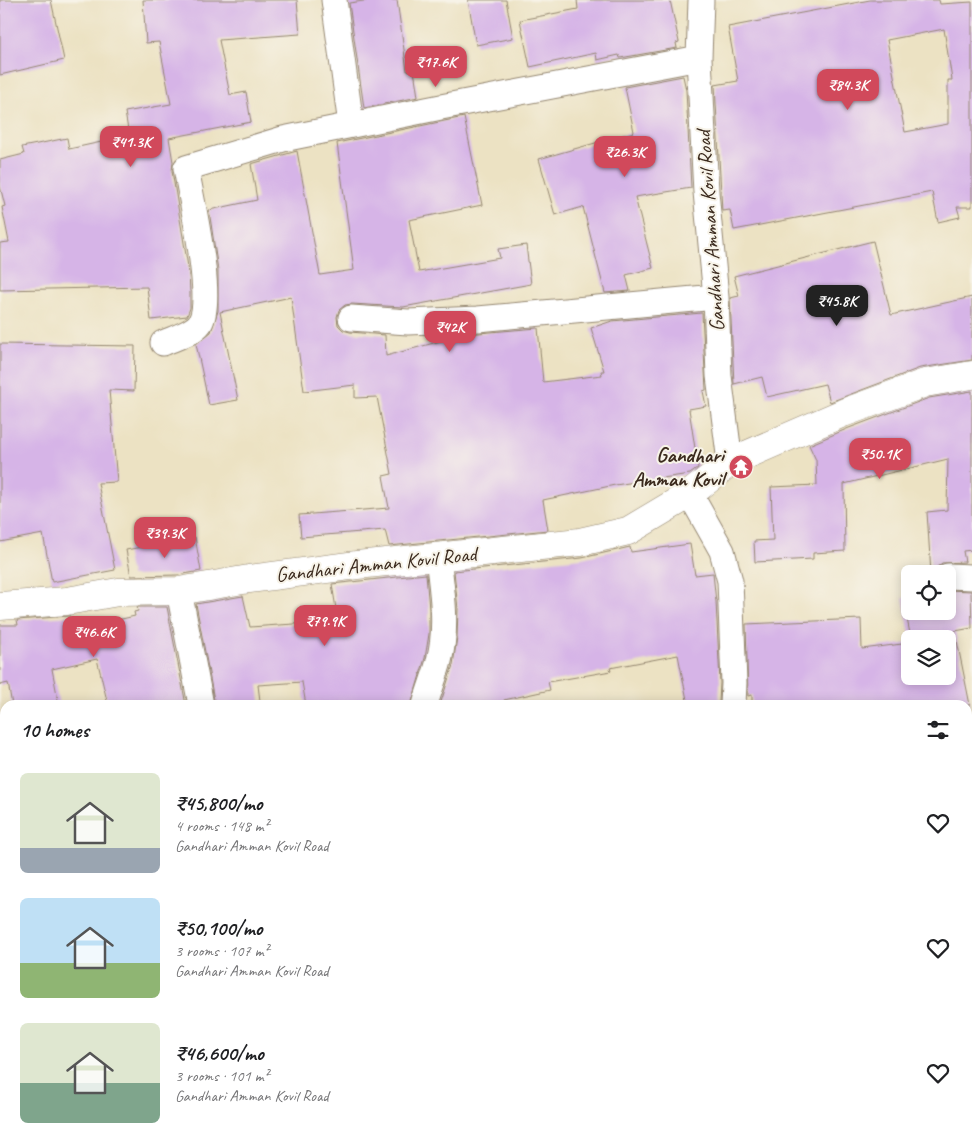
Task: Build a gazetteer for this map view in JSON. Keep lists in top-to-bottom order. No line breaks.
{"streets":{"street":["Gandhari Amman Kovil Road"]},"places":{"temple":["Gandhari Amman Kovil"]},"page":{"price":["₹17.6K","₹84.3K","₹41.3K","₹26.3K","₹45.8K","₹42K","₹50.1K","₹39.3K","₹79.9K","₹46.6K"],"heading":"10 homes","list":[{"name":"₹45,800/mo","note":"4 rooms · 148 m² · Gandhari Amman Kovil Road"},{"name":"₹50,100/mo","note":"3 rooms · 107 m² · Gandhari Amman Kovil Road"},{"name":"₹46,600/mo","note":"3 rooms · 101 m² · Gandhari Amman Kovil Road"}]}}
